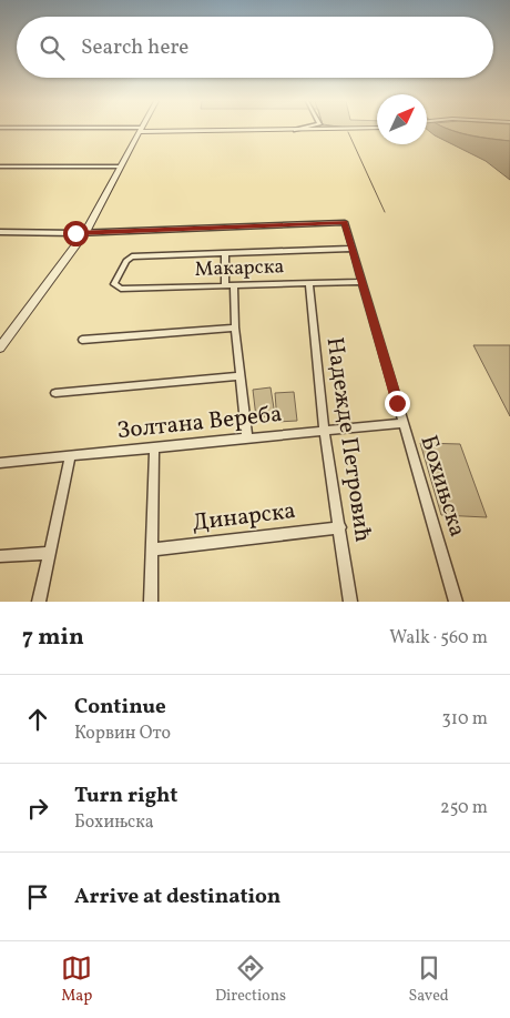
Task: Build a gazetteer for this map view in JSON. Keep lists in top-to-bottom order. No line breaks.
{"streets":{"street":["Макарска","Золтана Вереба","Надежде Петровић","Бохињска","Динарска"]},"crossings":[["Макарска","Надежде Петровић"],["Макарска","Бохињска"],["Золтана Вереба","Надежде Петровић"],["Золтана Вереба","Бохињска"],["Надежде Петровић","Динарска"]],"north":"top right","page":{"search":"Search here","heading":["7 min","Walk · 560 m"],"list":[["Continue","Корвин Ото","310 m"],["Turn right","Бохињска","250 m"],"Arrive at destination"],"nav":["Map","Directions","Saved"]}}
